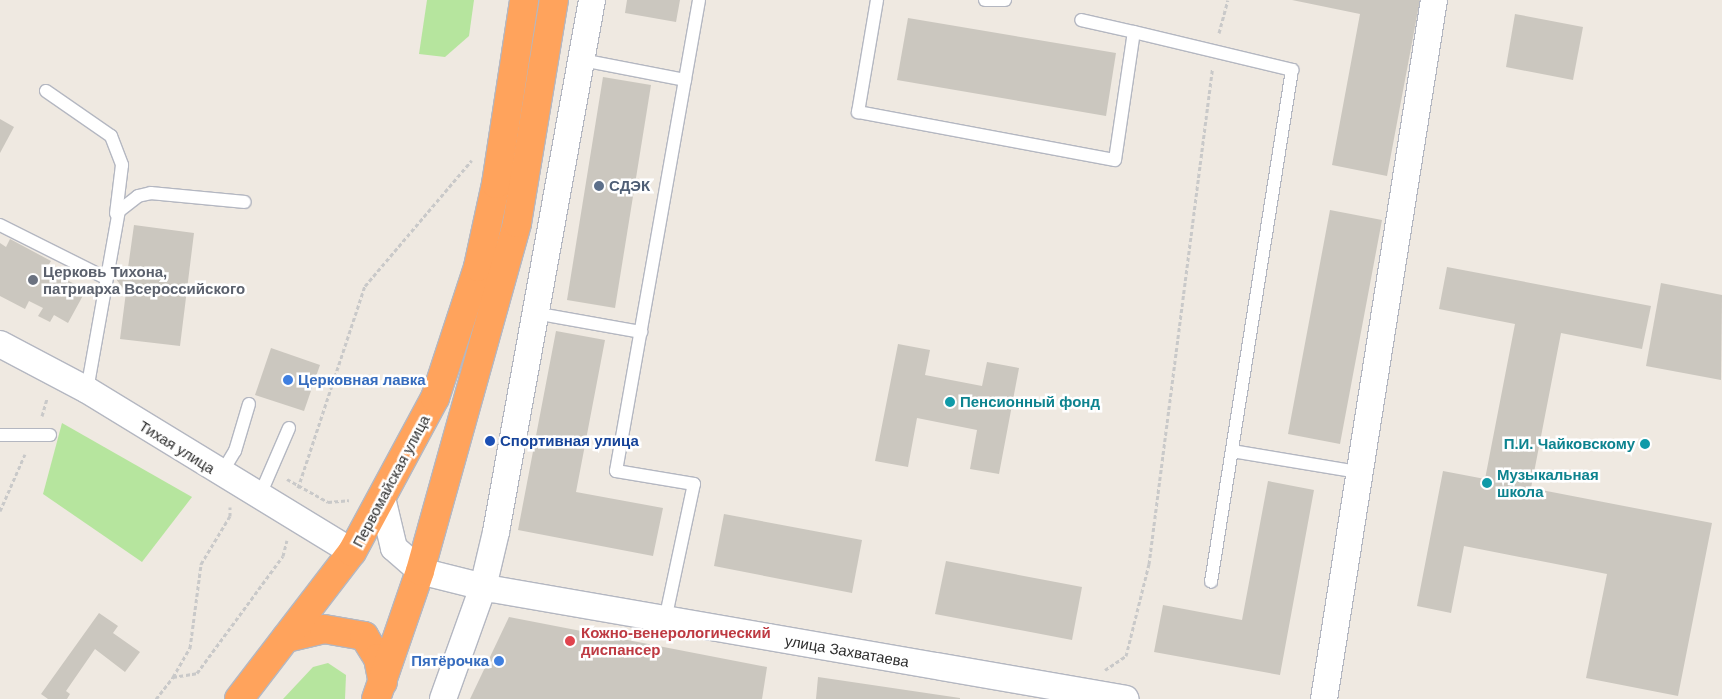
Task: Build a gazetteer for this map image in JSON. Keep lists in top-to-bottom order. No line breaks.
{"streets":{"highway":["Первомайская улица"],"street":["Тихая улица","улица Захватаева"]},"crossings":[["Тихая улица","Первомайская улица"]],"places":["СДЭК","Церковь Тихона, патриарха Всероссийского","Церковная лавка","Пенсионный фонд","Спортивная улица","П.И. Чайковскому","Музыкальная школа","Кожно-венерологический диспансер","Пятёрочка"]}
